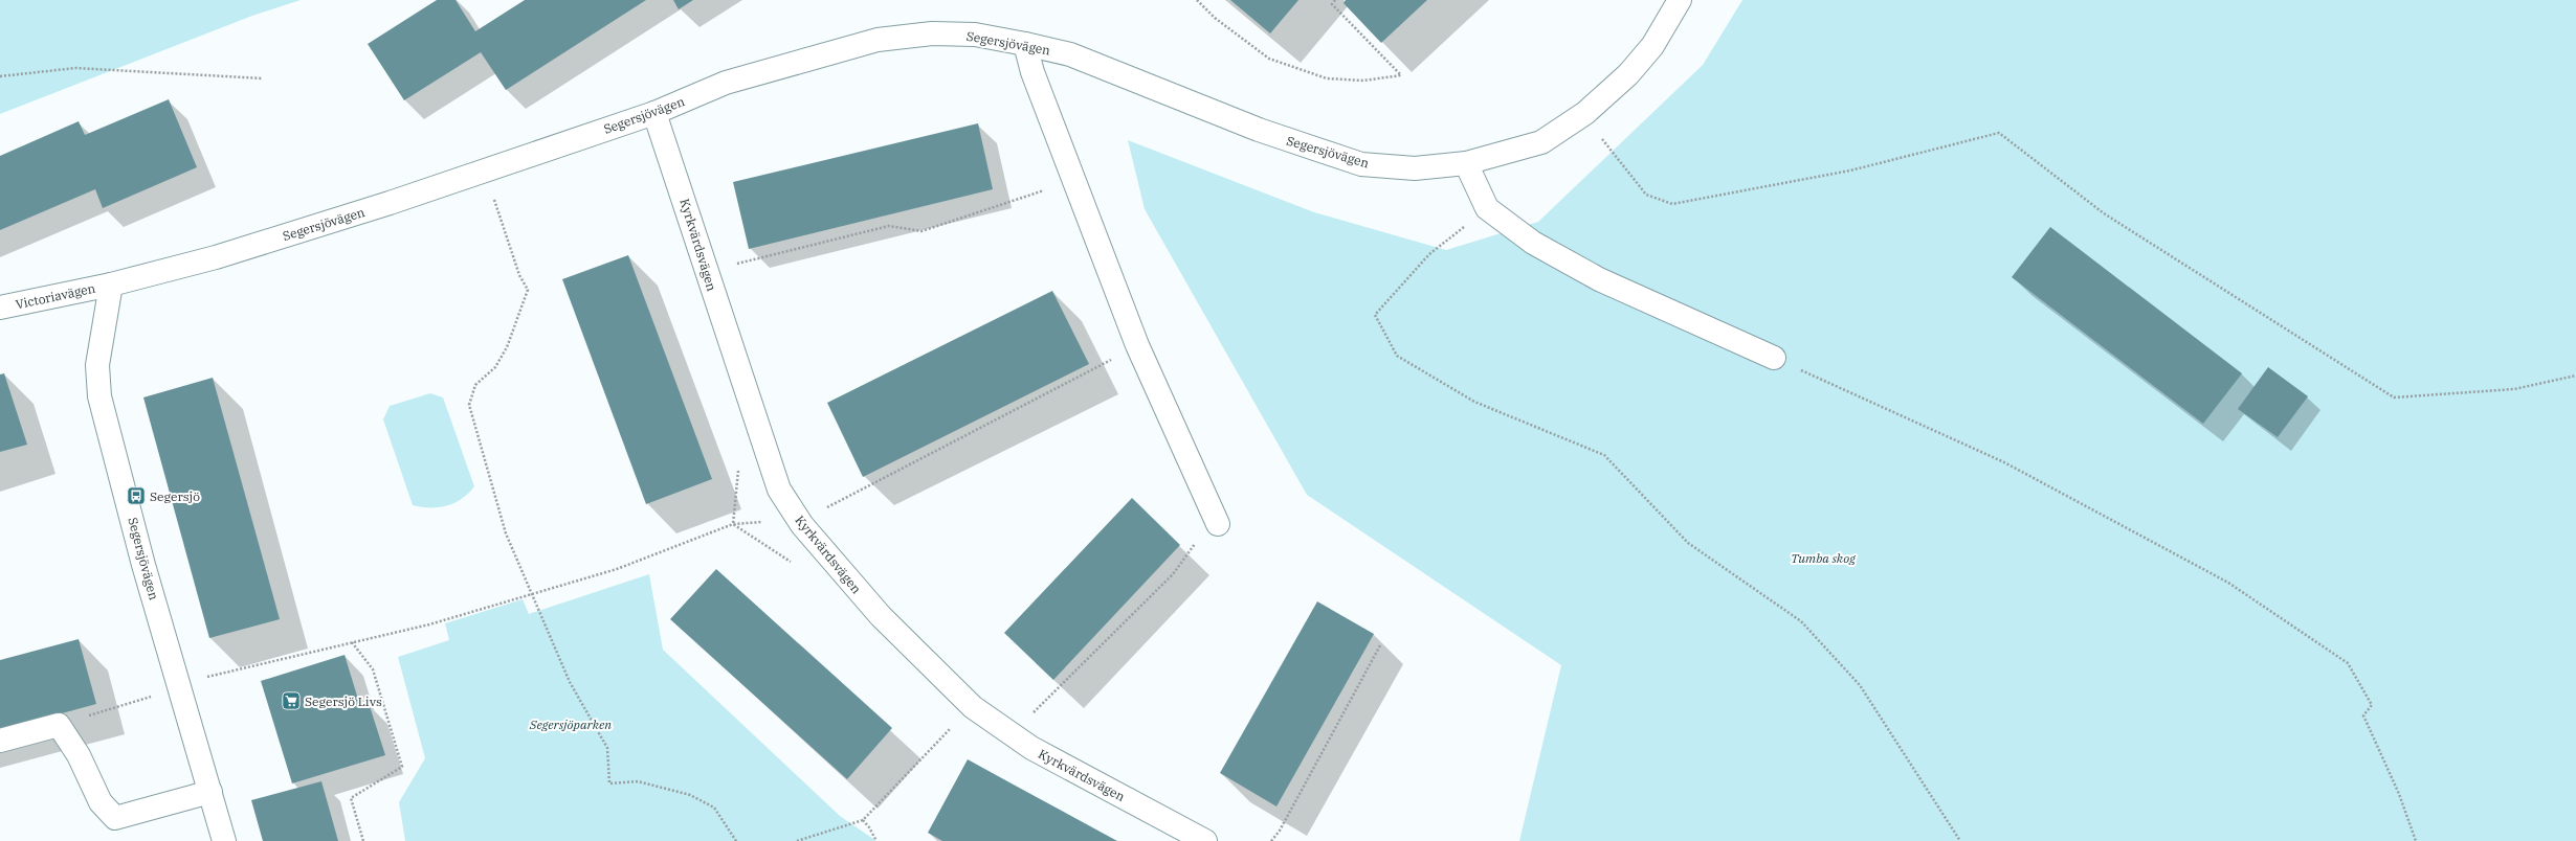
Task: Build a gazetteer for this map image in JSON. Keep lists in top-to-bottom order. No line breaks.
{"streets":{"street":["Segersjövägen","Kyrkvärdsvägen","Victoriavägen"]},"crossings":[["Segersjövägen","Kyrkvärdsvägen"],["Segersjövägen","Victoriavägen"]],"parks":["Tumba skog","Segersjöparken"],"places":{"bus stop":["Segersjö"],"supermarket":["Segersjö Livs"]}}
